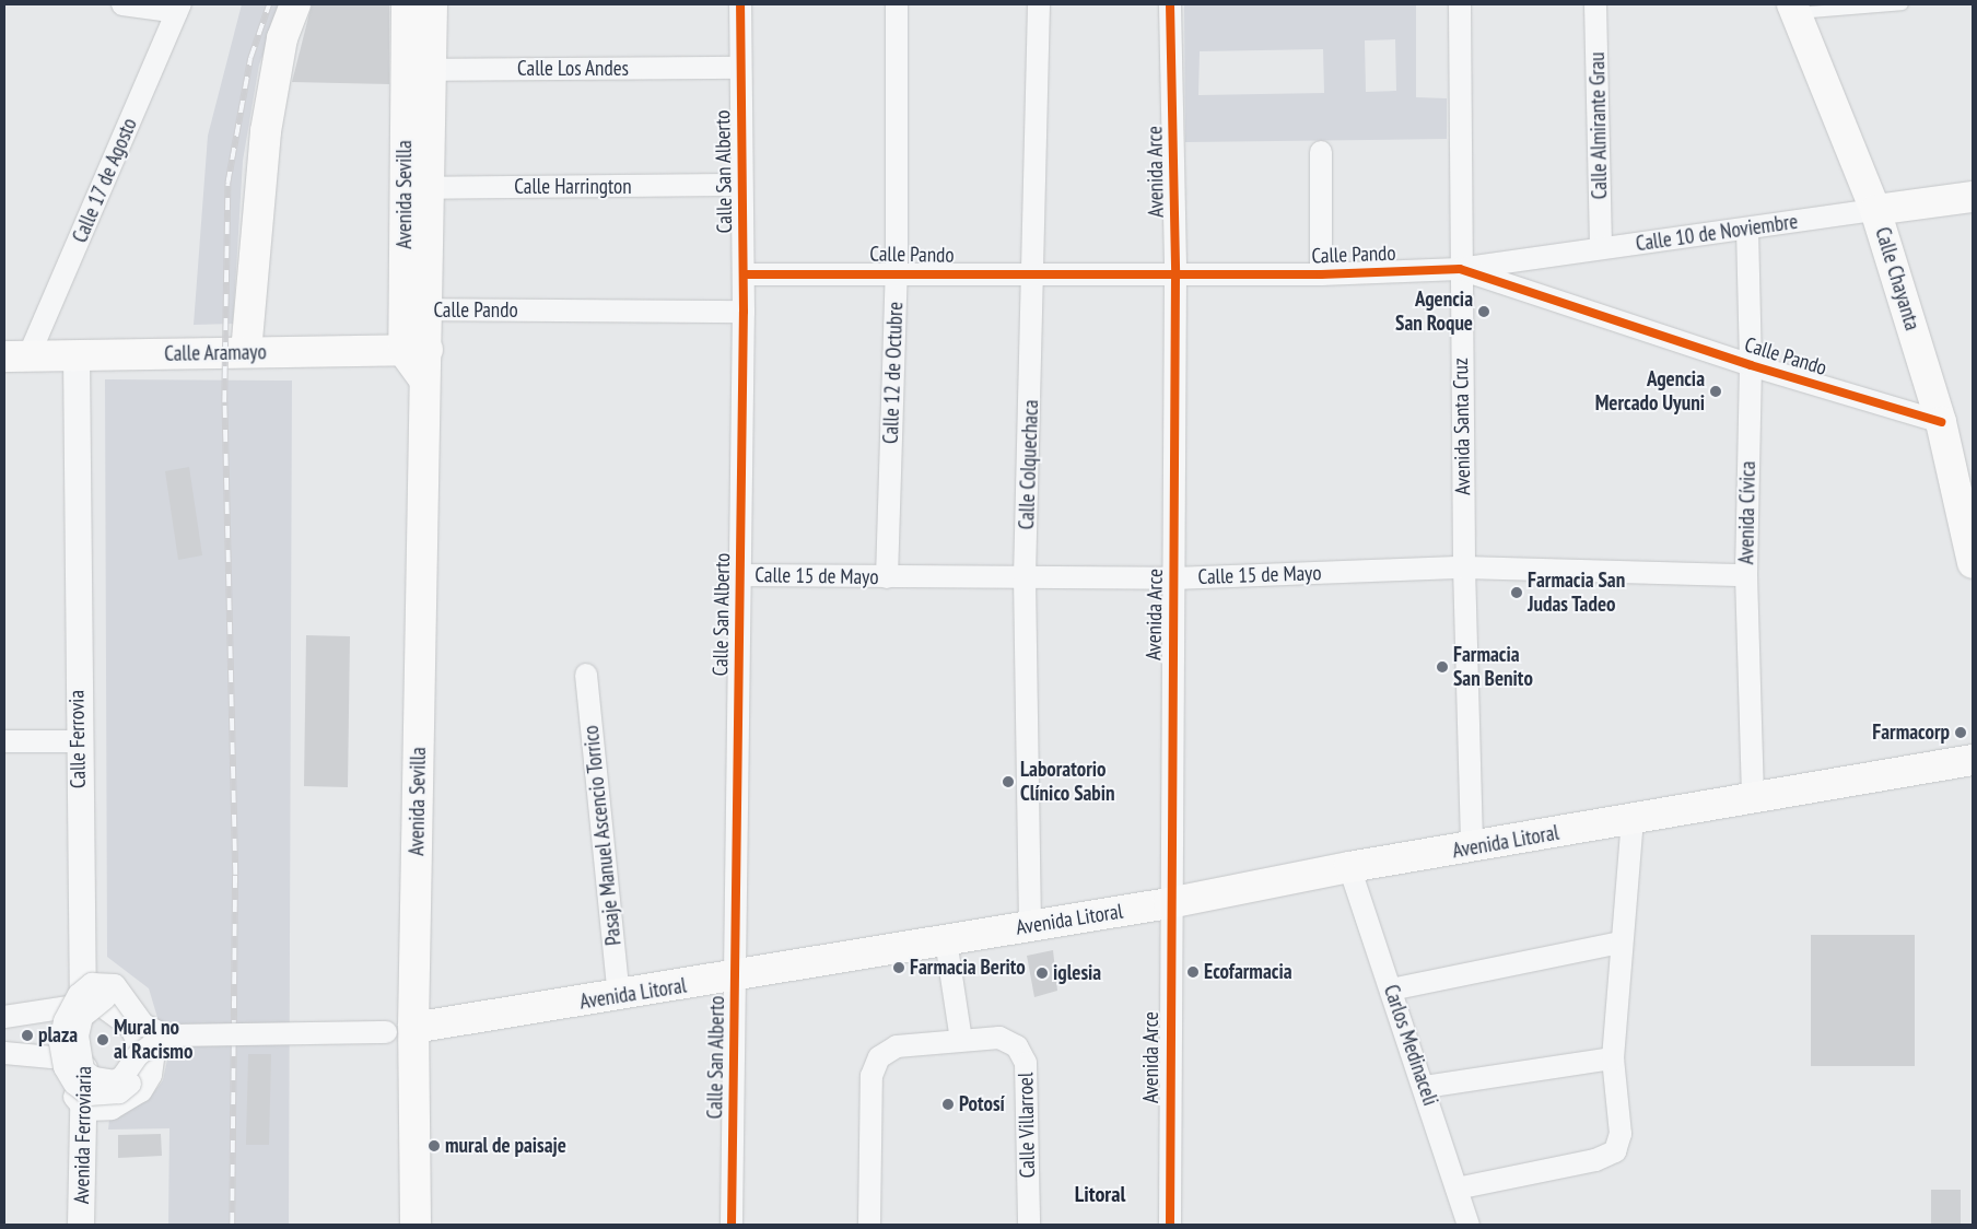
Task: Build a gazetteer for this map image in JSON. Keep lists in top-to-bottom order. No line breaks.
{"streets":{"main road":["Avenida Sevilla","Calle 10 de Noviembre","Calle Chayanta","Calle Aramayo","Avenida Litoral"],"street":["Calle Los Andes","Calle Almirante Grau","Calle San Alberto","Avenida Arce","Calle 17 de Agosto","Calle Harrington","Calle Pando","Calle 12 de Octubre","Avenida Santa Cruz","Calle Colquechaca","Avenida Cívica","Calle 15 de Mayo","Calle Ferrovia","Pasaje Manuel Ascencio Torrico","Carlos Medinaceli","Calle Villarroel","Avenida Ferroviaria"]},"crossings":[["Calle Los Andes","Calle San Alberto"],["Calle Los Andes","Avenida Sevilla"],["Calle Almirante Grau","Calle 10 de Noviembre"],["Calle San Alberto","Calle Harrington"],["Calle San Alberto","Calle Pando"],["Calle San Alberto","Calle 15 de Mayo"],["Calle San Alberto","Avenida Litoral"],["Avenida Arce","Calle Pando"],["Avenida Arce","Calle 15 de Mayo"],["Avenida Arce","Avenida Litoral"],["Calle 17 de Agosto","Calle Aramayo"],["Calle Harrington","Avenida Sevilla"],["Avenida Sevilla","Calle Pando"],["Avenida Sevilla","Calle Aramayo"],["Avenida Sevilla","Avenida Litoral"],["Calle 10 de Noviembre","Calle Pando"],["Calle 10 de Noviembre","Calle Chayanta"],["Calle 10 de Noviembre","Avenida Santa Cruz"],["Calle 10 de Noviembre","Avenida Cívica"],["Calle Pando","Calle Chayanta"],["Calle Pando","Calle 12 de Octubre"],["Calle Pando","Avenida Santa Cruz"],["Calle Pando","Calle Colquechaca"],["Calle Pando","Avenida Cívica"],["Calle Aramayo","Calle Ferrovia"],["Calle 12 de Octubre","Calle 15 de Mayo"],["Avenida Santa Cruz","Calle 15 de Mayo"],["Avenida Santa Cruz","Avenida Litoral"],["Calle Colquechaca","Calle 15 de Mayo"],["Calle Colquechaca","Avenida Litoral"],["Avenida Cívica","Calle 15 de Mayo"],["Avenida Cívica","Avenida Litoral"],["Calle Ferrovia","Avenida Ferroviaria"],["Pasaje Manuel Ascencio Torrico","Avenida Litoral"],["Avenida Litoral","Carlos Medinaceli"]],"districts":["Litoral"],"places":["Agencia San Roque","Agencia Mercado Uyuni","Farmacia San Judas Tadeo","Farmacia San Benito","Farmacorp","Laboratorio Clínico Sabin","Farmacia Berito","Ecofarmacia","iglesia","plaza","Mural no al Racismo","Potosí","mural de paisaje"]}
